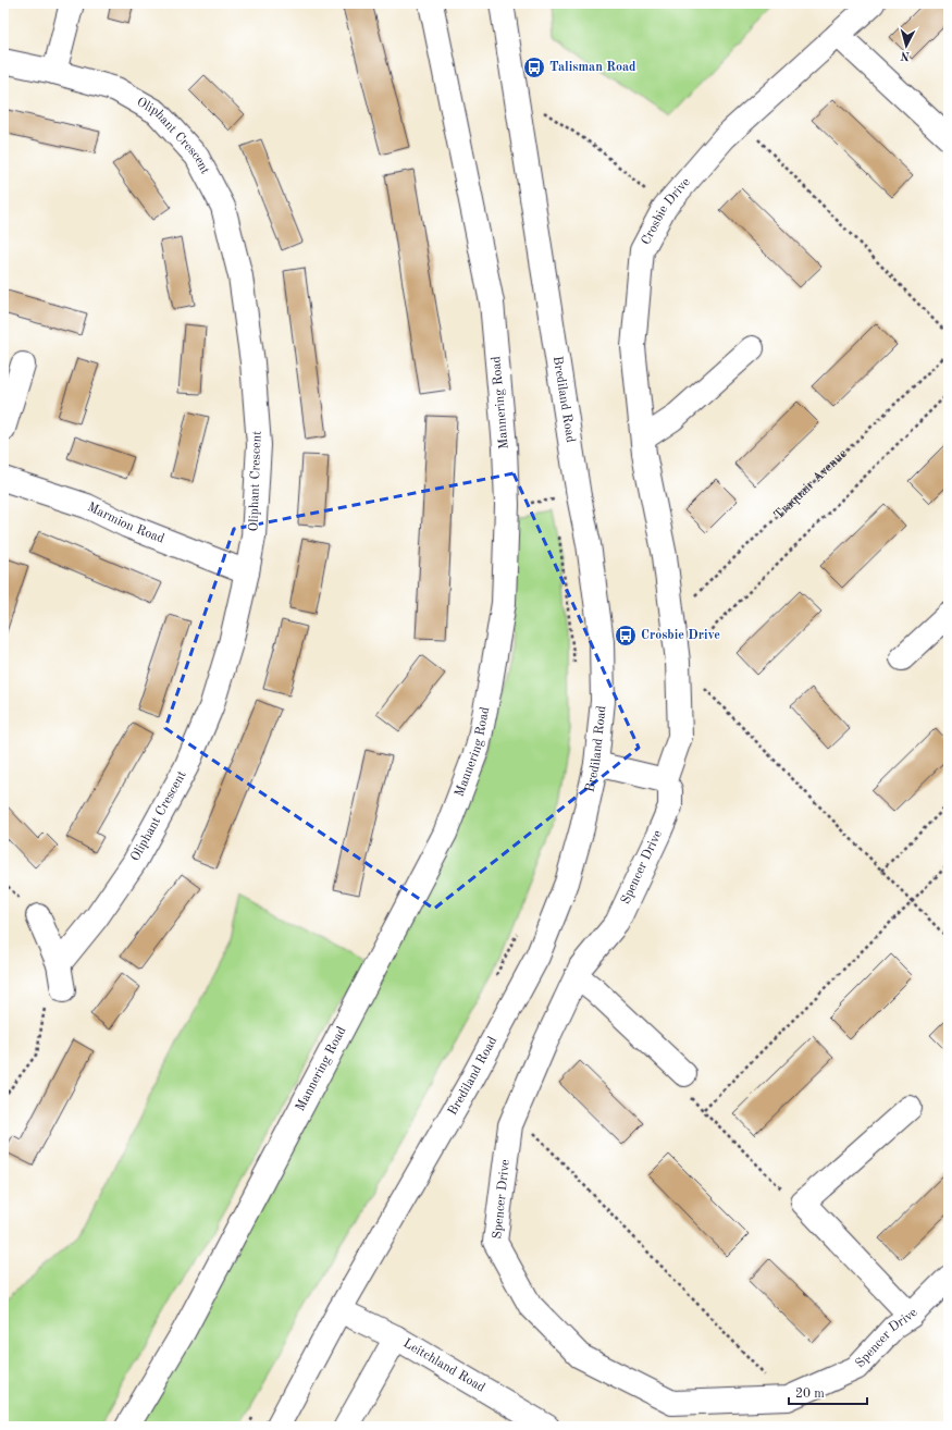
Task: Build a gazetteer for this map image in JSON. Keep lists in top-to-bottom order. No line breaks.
{"streets":{"street":["Oliphant Crescent","Crosbie Drive","Brediland Road","Mannering Road","Marmion Road","Spencer Drive","Leitchland Road"],"path":["Traquair Avenue"]},"crossings":[["Oliphant Crescent","Marmion Road"],["Crosbie Drive","Traquair Avenue"],["Crosbie Drive","Spencer Drive"],["Brediland Road","Leitchland Road"]],"places":{"bus stop":["Talisman Road","Crosbie Drive"]},"scale_bar":"20 m","north":"bottom"}
